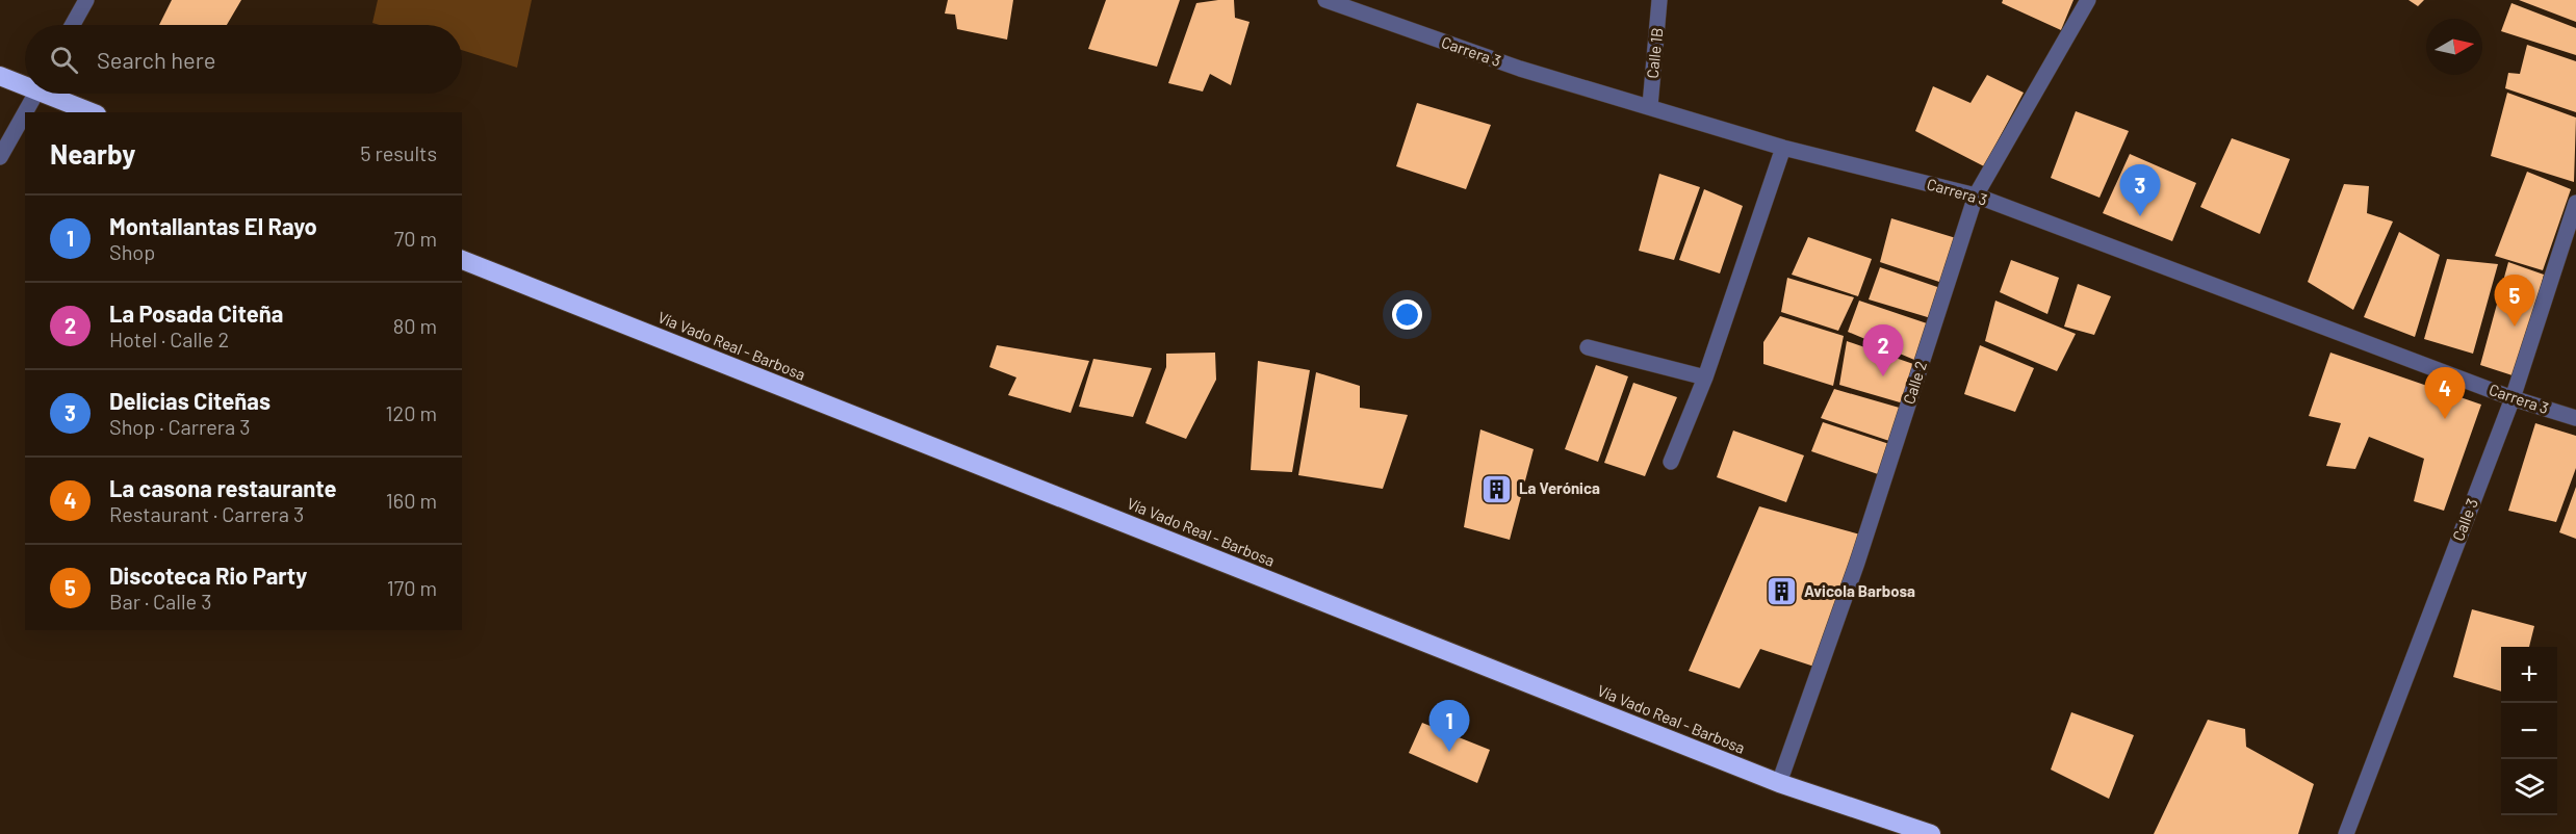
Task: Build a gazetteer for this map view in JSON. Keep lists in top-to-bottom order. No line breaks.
{"streets":{"highway":["Vía Vado Real - Barbosa"],"street":["Carrera 3","Calle 1B","Calle 2","Calle 3"]},"crossings":[["Carrera 3","Calle 1B"],["Carrera 3","Calle 2"],["Carrera 3","Calle 3"],["Vía Vado Real - Barbosa","Calle 2"]],"places":{"building":["La Verónica","Avicola Barbosa"]},"north":"right","page":{"search":"Search here","heading":["Nearby","5 results"],"pins":["3","5","2","4","1"],"list":[{"mark":"1","name":"Montallantas El Rayo","note":"Shop","value":"70 m"},{"mark":"2","name":"La Posada Citeña","note":"Hotel · Calle 2","value":"80 m"},{"mark":"3","name":"Delicias Citeñas","note":"Shop · Carrera 3","value":"120 m"},{"mark":"4","name":"La casona restaurante","note":"Restaurant · Carrera 3","value":"160 m"},{"mark":"5","name":"Discoteca Rio Party","note":"Bar · Calle 3","value":"170 m"}],"map_buttons":["+","−"]}}
